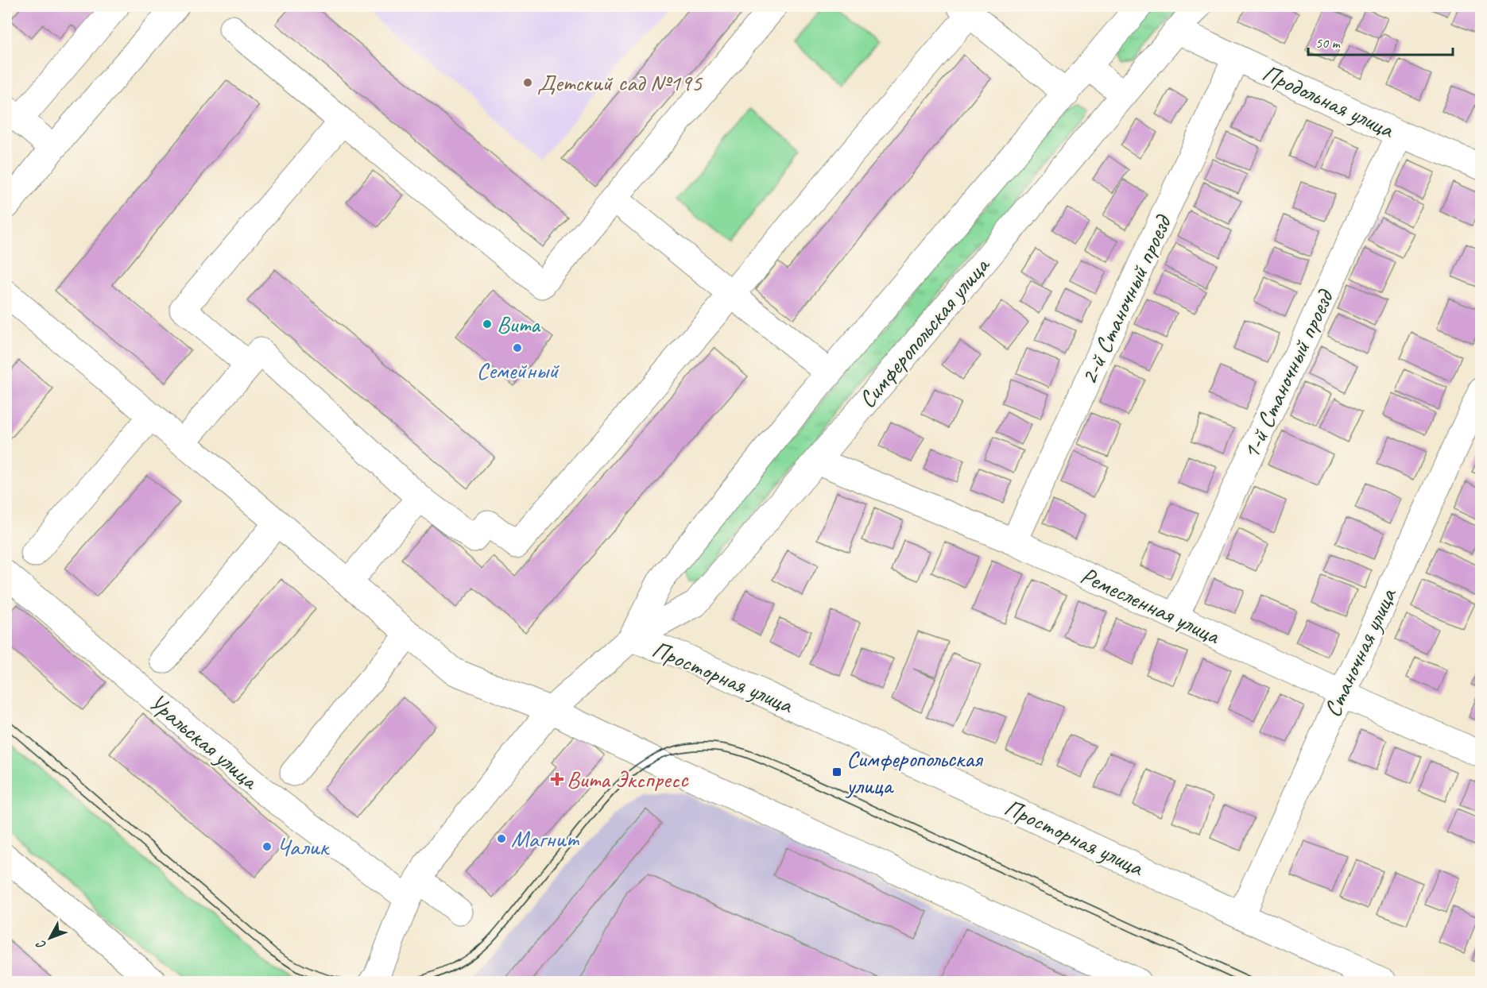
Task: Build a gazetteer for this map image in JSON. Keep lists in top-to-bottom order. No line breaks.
{"streets":{"street":["Продольная улица","2-й Станочный проезд","Симферопольская улица","1-й Станочный проезд","Ремесленная улица","Станочная улица","Просторная улица","Уральская улица"]},"crossings":[["Продольная улица","2-й Станочный проезд"],["Продольная улица","Симферопольская улица"],["Продольная улица","1-й Станочный проезд"],["2-й Станочный проезд","Ремесленная улица"],["Симферопольская улица","Ремесленная улица"],["Симферопольская улица","Просторная улица"],["Симферопольская улица","Уральская улица"],["1-й Станочный проезд","Ремесленная улица"],["Ремесленная улица","Станочная улица"],["Станочная улица","Просторная улица"]],"places":{"other":["Детский сад №195","Вита","Семейный","Магнит","Чалик"],"transit":["Симферопольская улица"],"health":["Вита Экспресс"]},"scale_bar":"50 m","north":"bottom left"}
